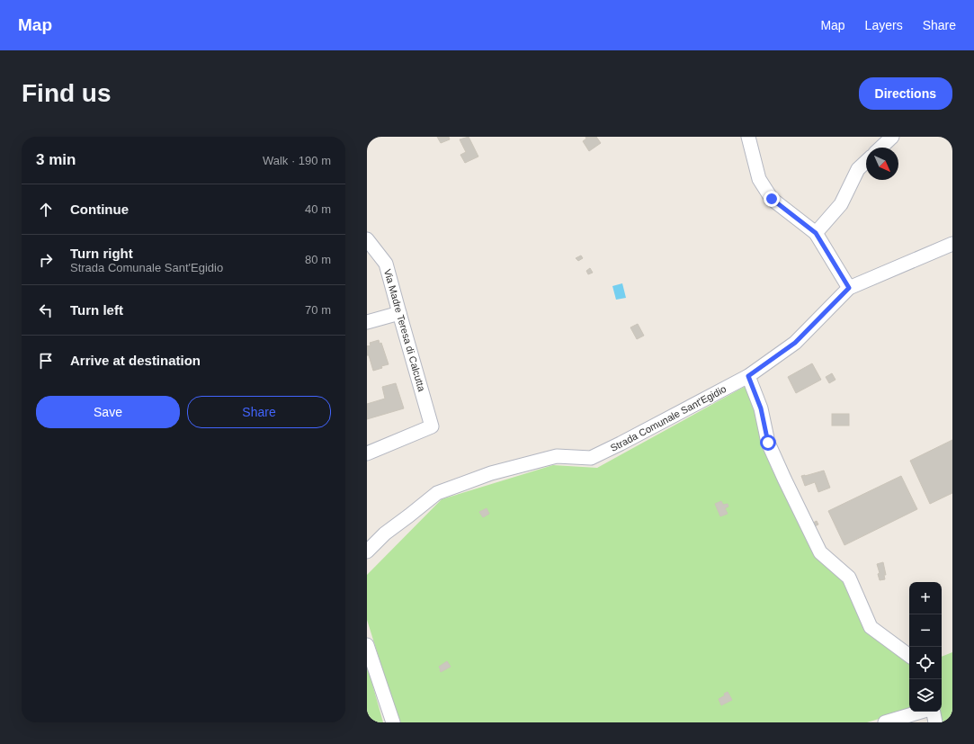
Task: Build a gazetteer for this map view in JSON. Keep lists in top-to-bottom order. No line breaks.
{"streets":{"street":["Via Madre Teresa di Calcutta","Strada Comunale Sant'Egidio"]},"north":"bottom right","page":{"header":"Map","nav":["Map","Layers","Share"],"buttons":["Directions",["Save","Share"]],"title":"Find us","heading":["3 min","Walk · 190 m"],"list":[["Continue","40 m"],["Turn right","Strada Comunale Sant'Egidio","80 m"],["Turn left","70 m"],"Arrive at destination"],"map_buttons":["+","−"]}}
